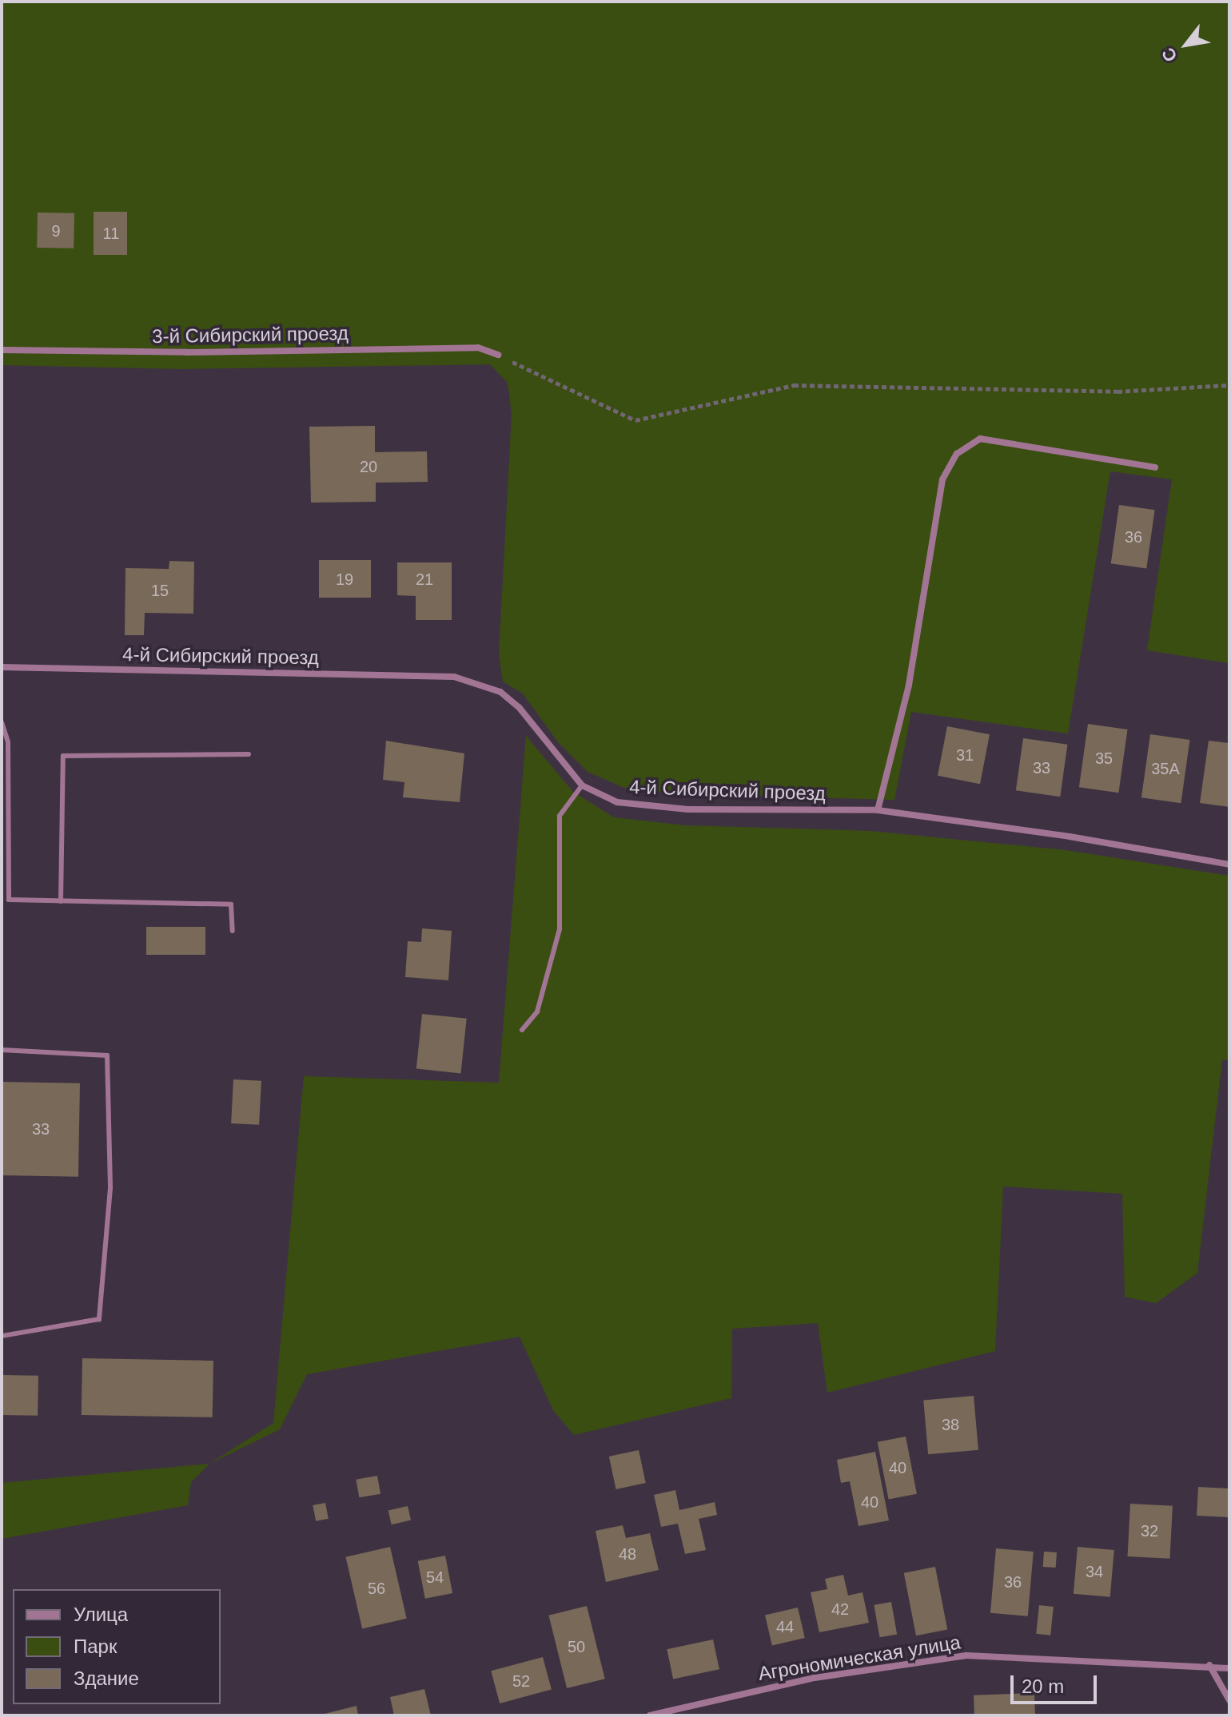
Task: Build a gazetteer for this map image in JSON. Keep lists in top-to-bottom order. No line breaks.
{"streets":{"street":["3-й Сибирский проезд","4-й Сибирский проезд","Агрономическая улица"]},"house_numbers":["9","11","20","36","19","21","15","31","35","33","35А","33","38","40","40","32","48","34","54","36","56","42","44","50","52"],"legend":["Улица","Парк","Здание"],"scale_bar":"20 m","north":"bottom left"}
